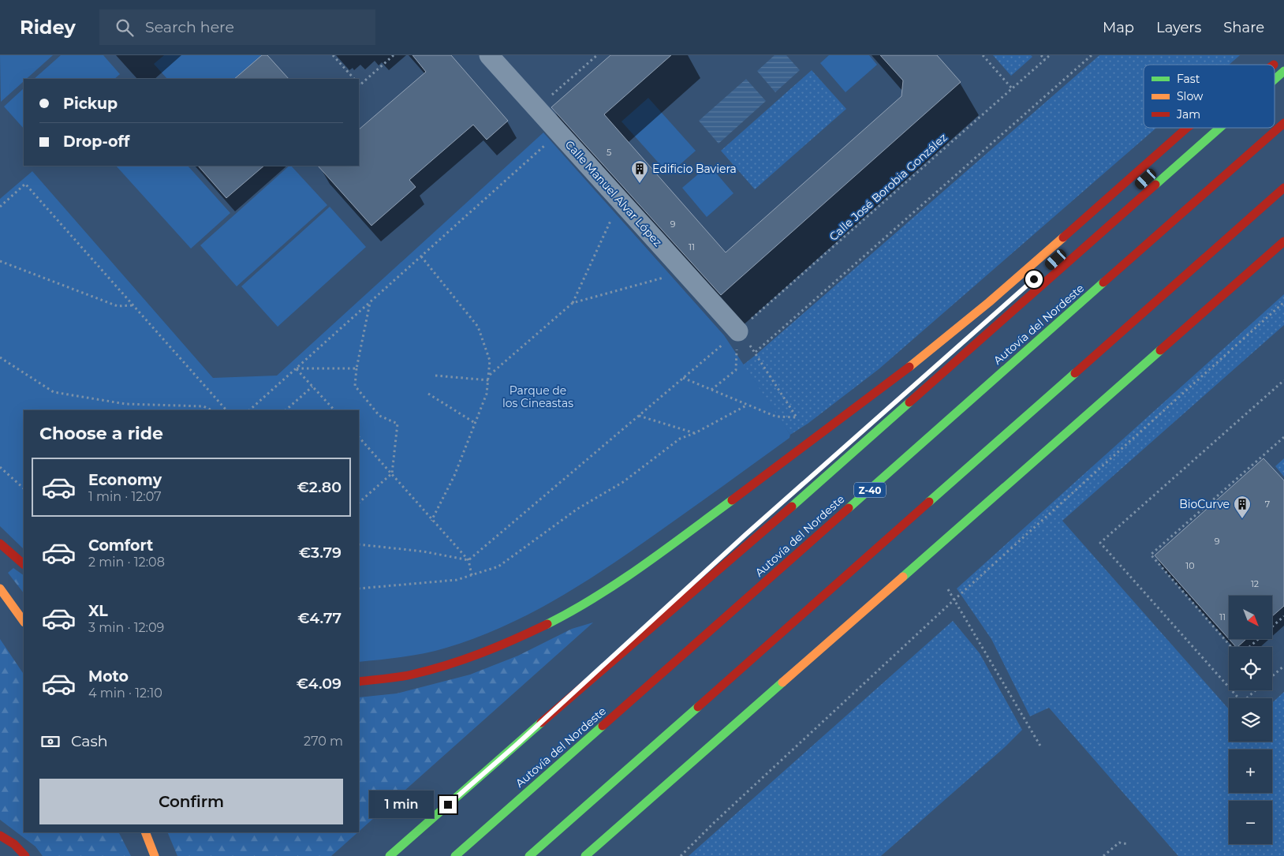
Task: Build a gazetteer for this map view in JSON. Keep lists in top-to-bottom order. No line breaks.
{"streets":{"highway":["Autovía del Nordeste","Z-40"],"street":["Calle Manuel Alvar López"],"path":["Calle José Borobia González"]},"crossings":[["Calle José Borobia González","Calle Manuel Alvar López"]],"parks":["Parque de los Cineastas"],"places":{"building":["Edificio Baviera","BioCurve"]},"house_numbers":["5","9","11","7","9","10","12","11"],"legend":["Fast","Slow","Jam"],"north":"bottom right","page":{"header":"Ridey","search":"Search here","nav":["Map","Layers","Share"],"banner":["Pickup","Drop-off"],"heading":"Choose a ride","list":[{"name":"Economy","note":"1 min · 12:07","value":"€2.80"},{"name":"Comfort","note":"2 min · 12:08","value":"€3.79"},{"name":"XL","note":"3 min · 12:09","value":"€4.77"},{"name":"Moto","note":"4 min · 12:10","value":"€4.09"}],"map_buttons":["+","−"],"pay":["Cash","270 m"],"buttons":"Confirm","bubble":"1 min"}}
